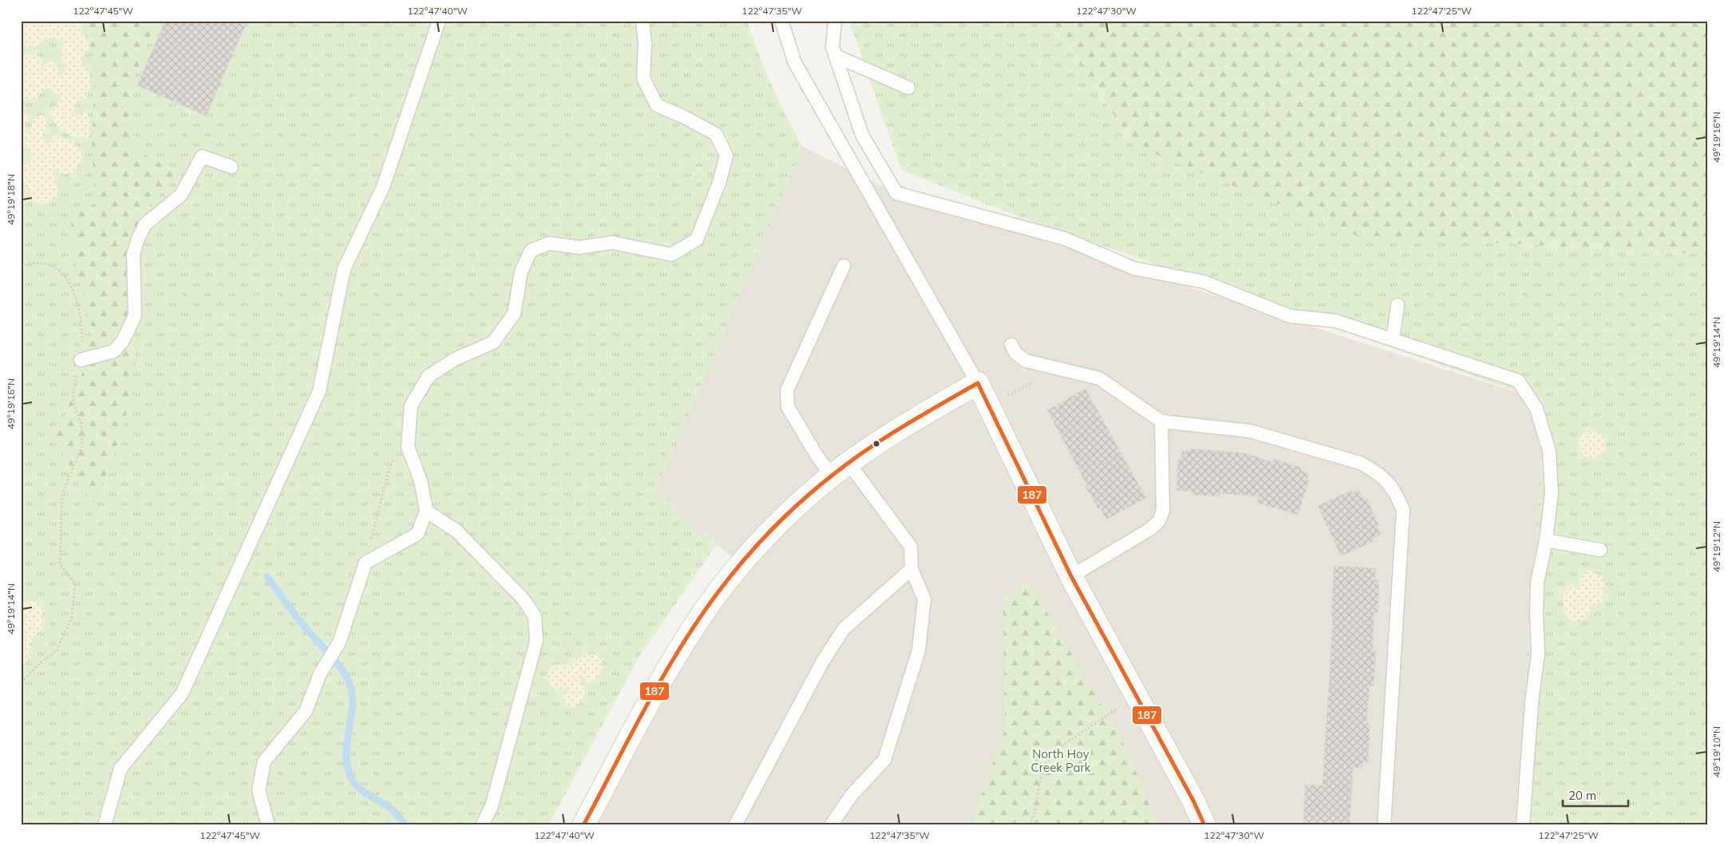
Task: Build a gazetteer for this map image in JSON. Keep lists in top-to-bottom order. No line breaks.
{"parks":["North Hoy Creek Park"],"lines":["transit line 187"],"scale_bar":"20 m","coordinates":["122°47'45\"W","122°47'40\"W","122°47'35\"W","122°47'30\"W","122°47'25\"W","49°19'16\"N","49°19'18\"N","49°19'14\"N","49°19'12\"N","49°19'10\"N"]}
